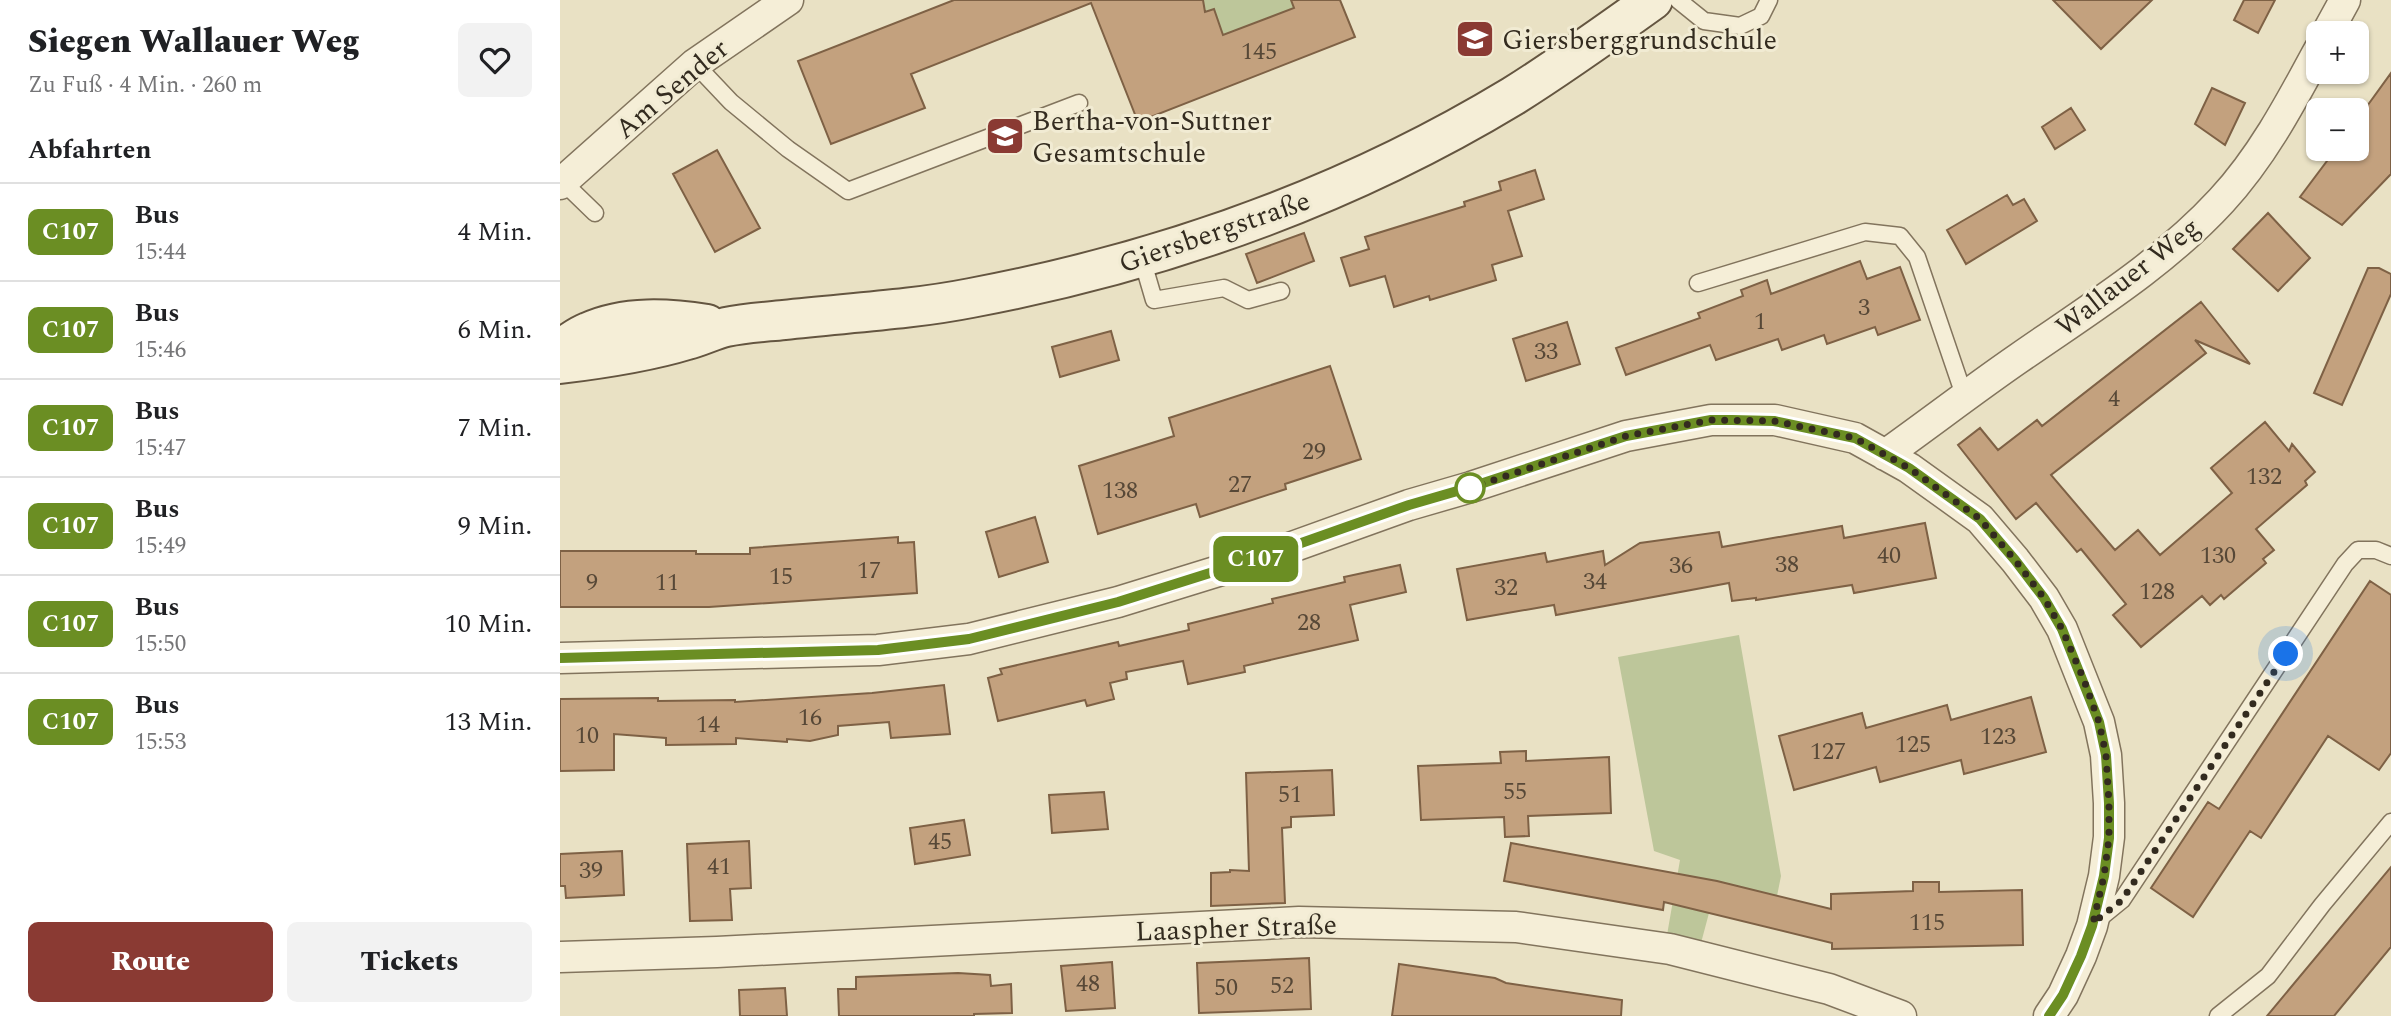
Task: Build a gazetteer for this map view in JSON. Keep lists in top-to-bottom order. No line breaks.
{"streets":{"street":["Am Sender","Giersbergstraße","Wallauer Weg","Laaspher Straße"]},"places":{"school or university":["Giersberggrundschule","Bertha-von-Suttner Gesamtschule"]},"lines":["bus line C107"],"house_numbers":["145","3","1","33","4","29","132","27","138","40","130","38","36","17","15","34","9","11","32","128","28","16","14","10","123","125","127","55","51","45","41","39","115","48","52","50"],"page":{"heading":[["Siegen Wallauer Weg","Zu Fuß · 4 Min. · 260 m"],"Abfahrten"],"on_map":"C107","map_buttons":["+","−"],"list":[{"mark":"C107","name":"Bus","note":"15:44","value":"4 Min."},{"mark":"C107","name":"Bus","note":"15:46","value":"6 Min."},{"mark":"C107","name":"Bus","note":"15:47","value":"7 Min."},{"mark":"C107","name":"Bus","note":"15:49","value":"9 Min."},{"mark":"C107","name":"Bus","note":"15:50","value":"10 Min."},{"mark":"C107","name":"Bus","note":"15:53","value":"13 Min."}],"buttons":["Route","Tickets"]}}
